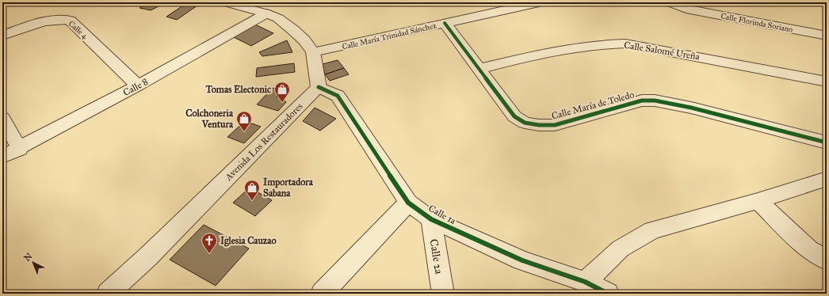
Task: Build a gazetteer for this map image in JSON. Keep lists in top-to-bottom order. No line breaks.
{"streets":{"street":["Calle Florinda Soriano","Calle 4","Calle María Trinidad Sánchez","Calle Salomé Ureña","Calle 8","Calle María de Toledo","Avenida Los Restauradores","Calle 1a","Calle 2a"]},"crossings":[["Calle 4","Calle 8"],["Calle María Trinidad Sánchez","Calle María de Toledo"],["Calle Salomé Ureña","Calle María de Toledo"],["Avenida Los Restauradores","Calle 1a"],["Calle 1a","Calle 2a"]],"places":{"shop":["Tomas Electonic","Colchoneria Ventura","Importadora Sabana"],"church":["Iglesia Cauzao"]},"north":"top left"}
